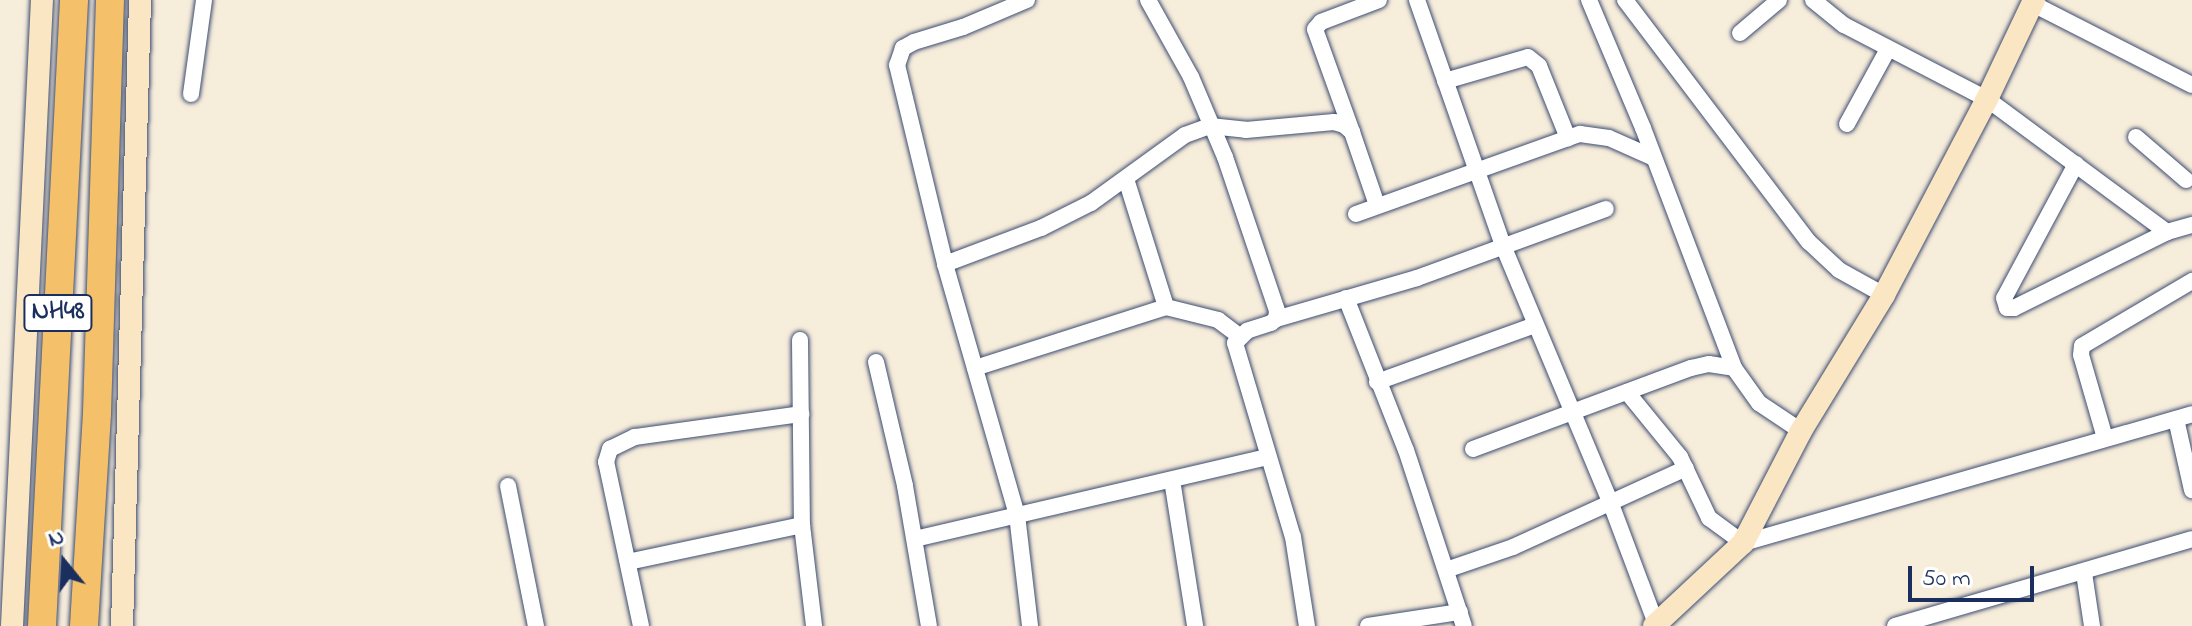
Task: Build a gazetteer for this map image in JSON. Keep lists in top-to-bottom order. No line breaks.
{"streets":{"highway":["NH48"]},"scale_bar":"50 m","north":"top"}
